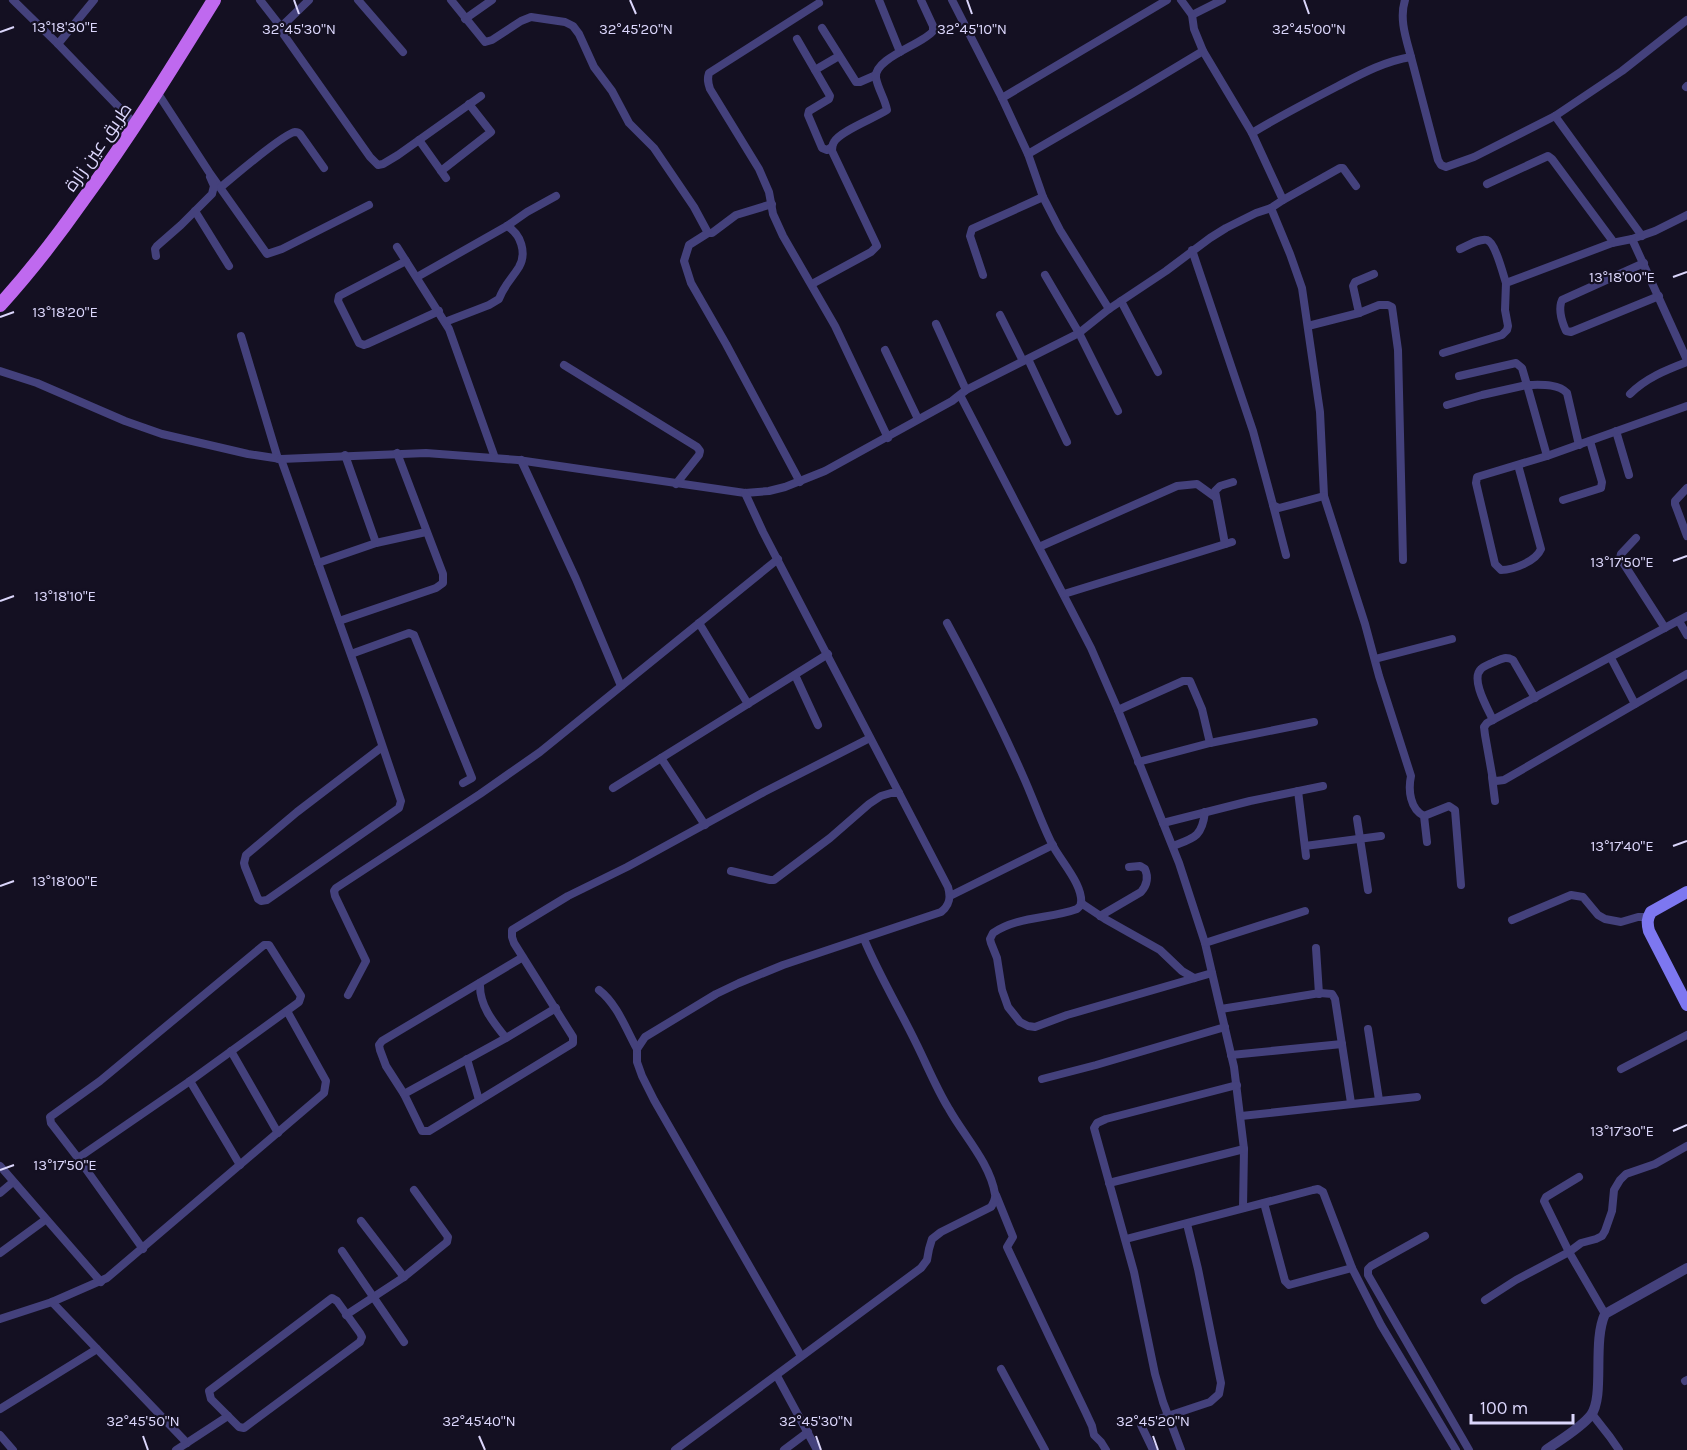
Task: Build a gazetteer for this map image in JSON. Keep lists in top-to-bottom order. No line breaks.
{"streets":{"main road":["طريق عين زارة"]},"scale_bar":"100 m","coordinates":["13°18'30\"E","32°45'30\"N","32°45'20\"N","32°45'10\"N","32°45'00\"N","13°18'00\"E","13°18'20\"E","13°17'50\"E","13°18'10\"E","13°17'40\"E","13°17'30\"E","32°45'50\"N","32°45'40\"N"]}
